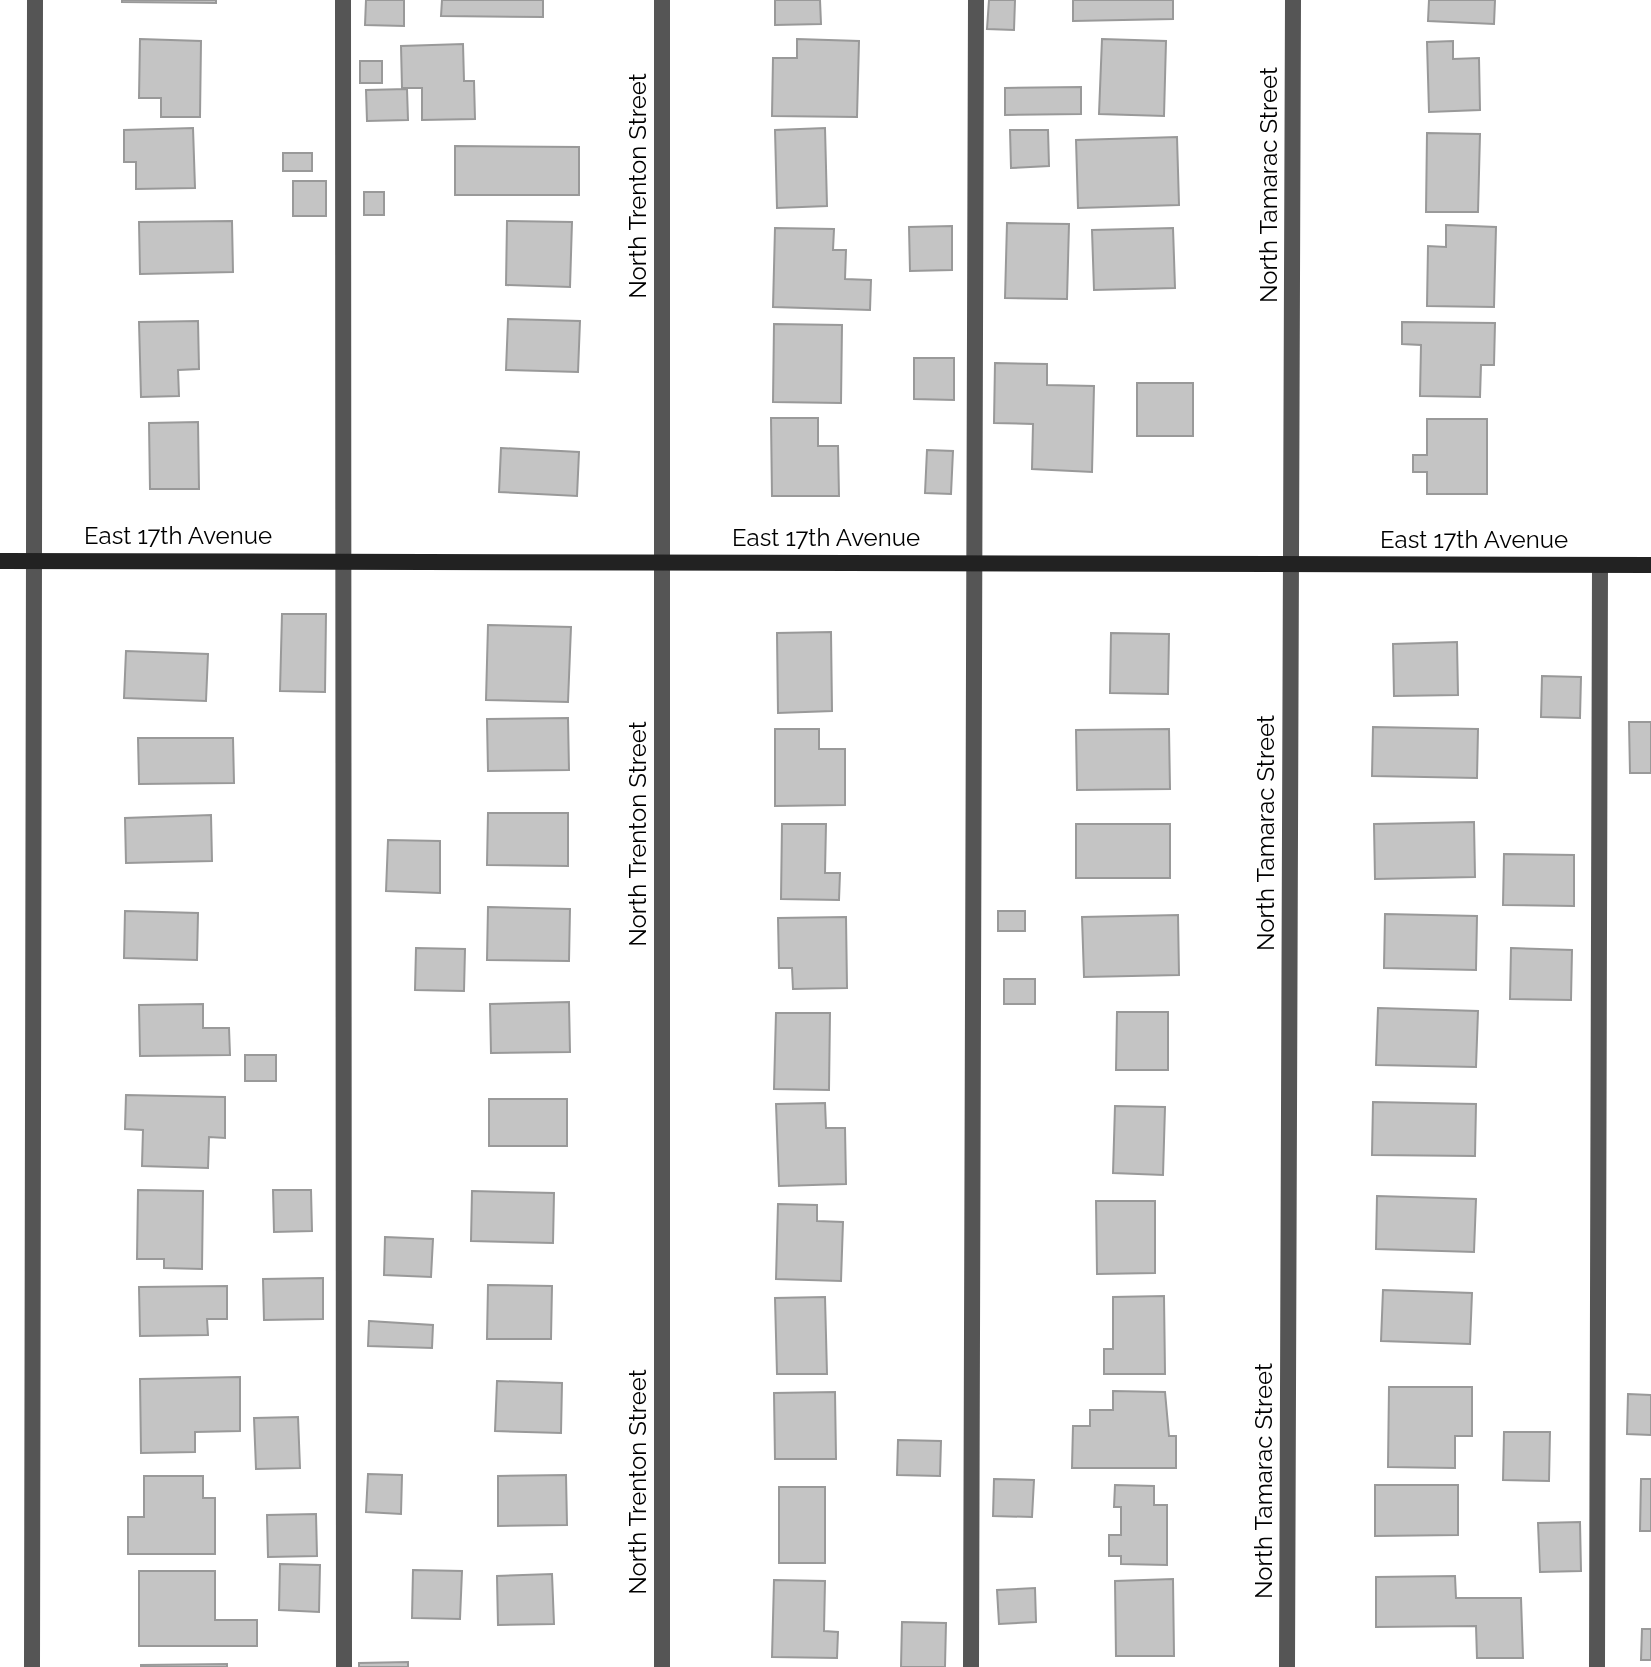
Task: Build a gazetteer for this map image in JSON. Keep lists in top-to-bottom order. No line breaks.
{"streets":{"street":["North Tamarac Street","North Trenton Street","East 17th Avenue"]},"crossings":[["North Tamarac Street","East 17th Avenue"],["North Trenton Street","East 17th Avenue"]]}
